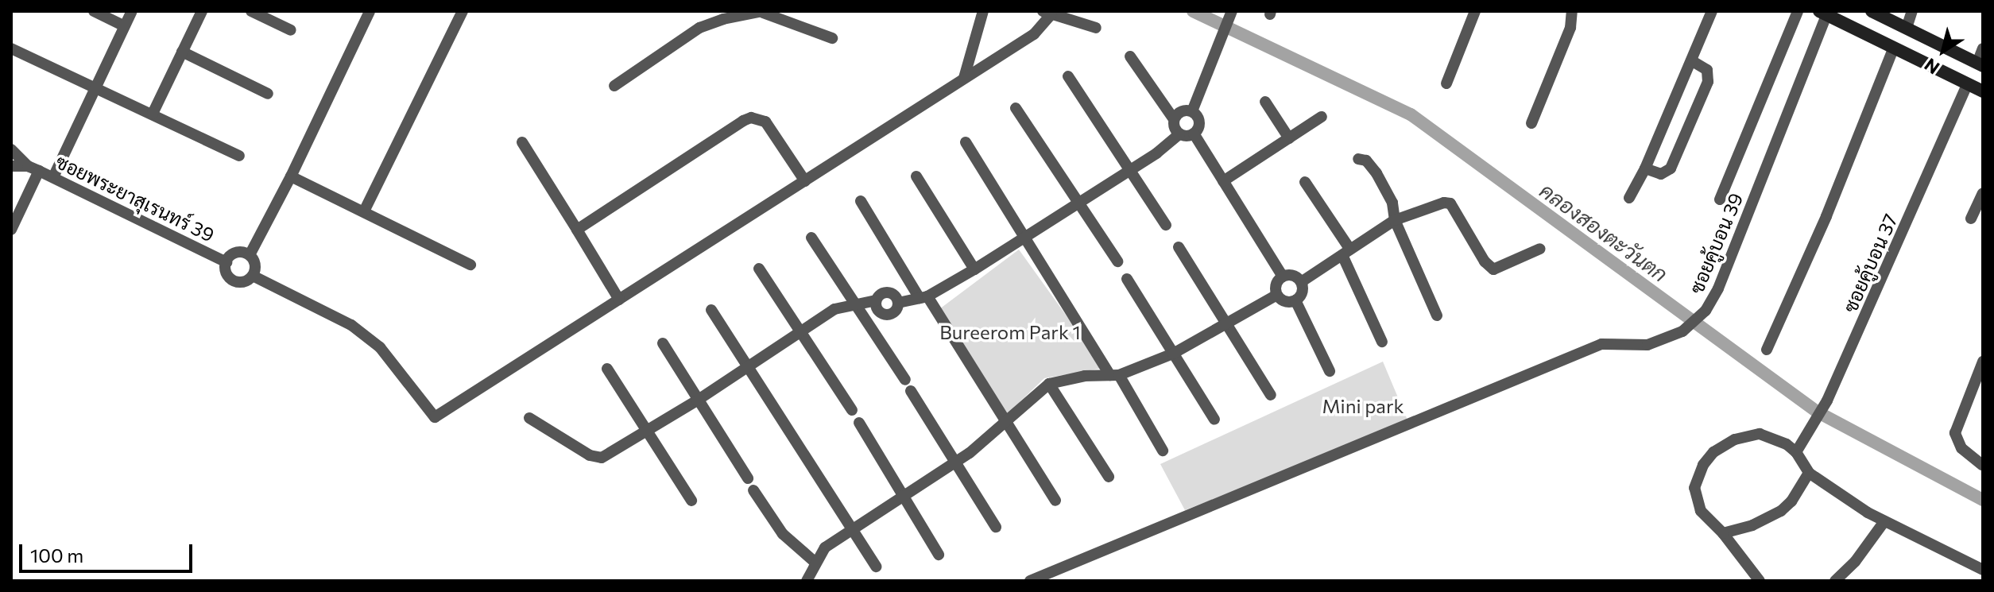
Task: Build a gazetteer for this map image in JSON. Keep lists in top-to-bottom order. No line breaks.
{"streets":{"street":["ซอยพระยาสุเรนทร์ 39","ซอยคู้บอน 39","ซอยคู้บอน 37"]},"water":["คลองสองตะวันตก"],"parks":["Bureerom Park 1","Mini park"],"scale_bar":"100 m","north":"bottom left"}
